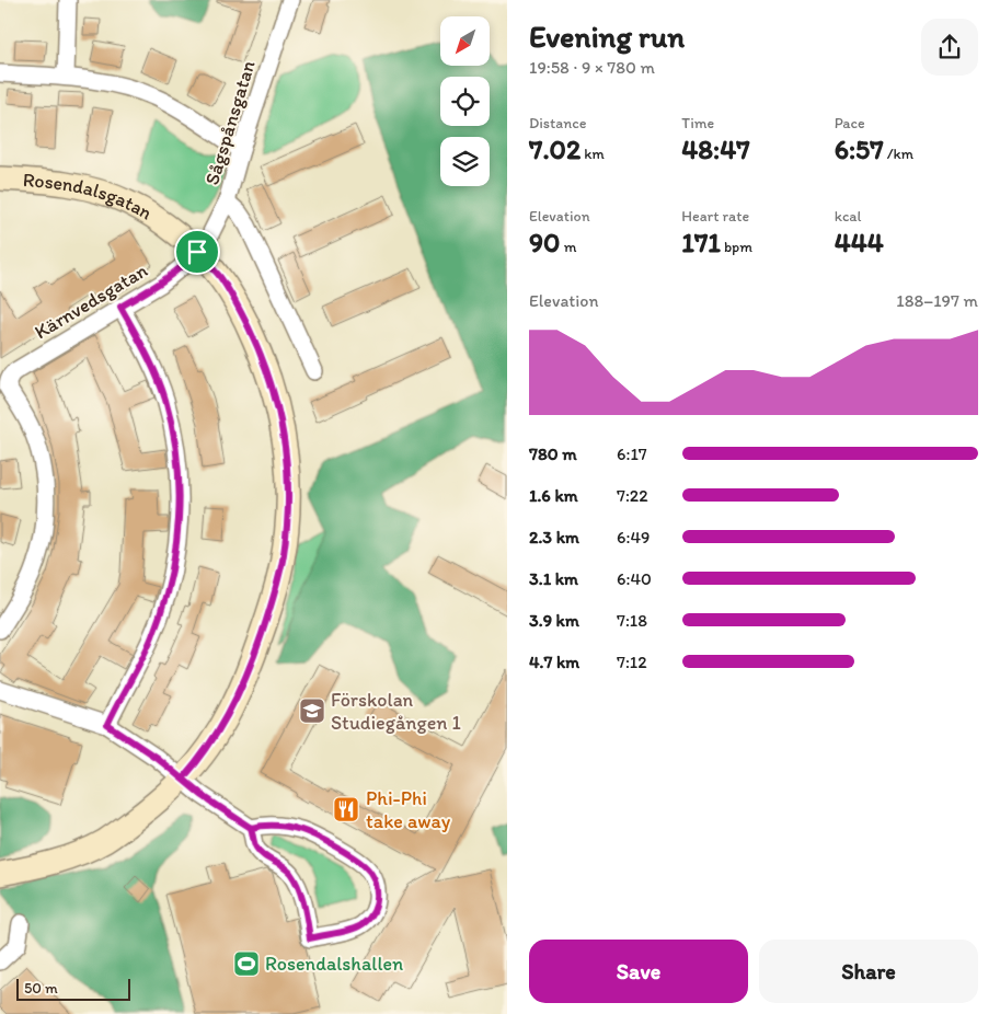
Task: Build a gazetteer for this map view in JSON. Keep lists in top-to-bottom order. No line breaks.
{"streets":{"street":["Sågspånsgatan","Rosendalsgatan","Kärnvedsgatan"]},"crossings":[["Sågspånsgatan","Rosendalsgatan"],["Sågspånsgatan","Kärnvedsgatan"],["Rosendalsgatan","Kärnvedsgatan"]],"places":{"school or university":["Förskolan Studiegången 1"],"restaurant":["Phi-Phi take away"],"sports":["Rosendalshallen"]},"scale_bar":"50 m","north":"bottom left","page":{"heading":["Evening run","19:58 · 9 × 780 m"],"stats":[["Distance","7.02 km"],["Time","48:47"],["Pace","6:57 /km"],["Elevation","90 m"],["Heart rate","171 bpm"],["kcal","444"]],"chart":["Elevation","188–197 m"],"list":[{"name":"780 m","note":"6:17"},{"name":"1.6 km","note":"7:22"},{"name":"2.3 km","note":"6:49"},{"name":"3.1 km","note":"6:40"},{"name":"3.9 km","note":"7:18"},{"name":"4.7 km","note":"7:12"}],"buttons":["Save","Share"],"scale":"50 m"}}
